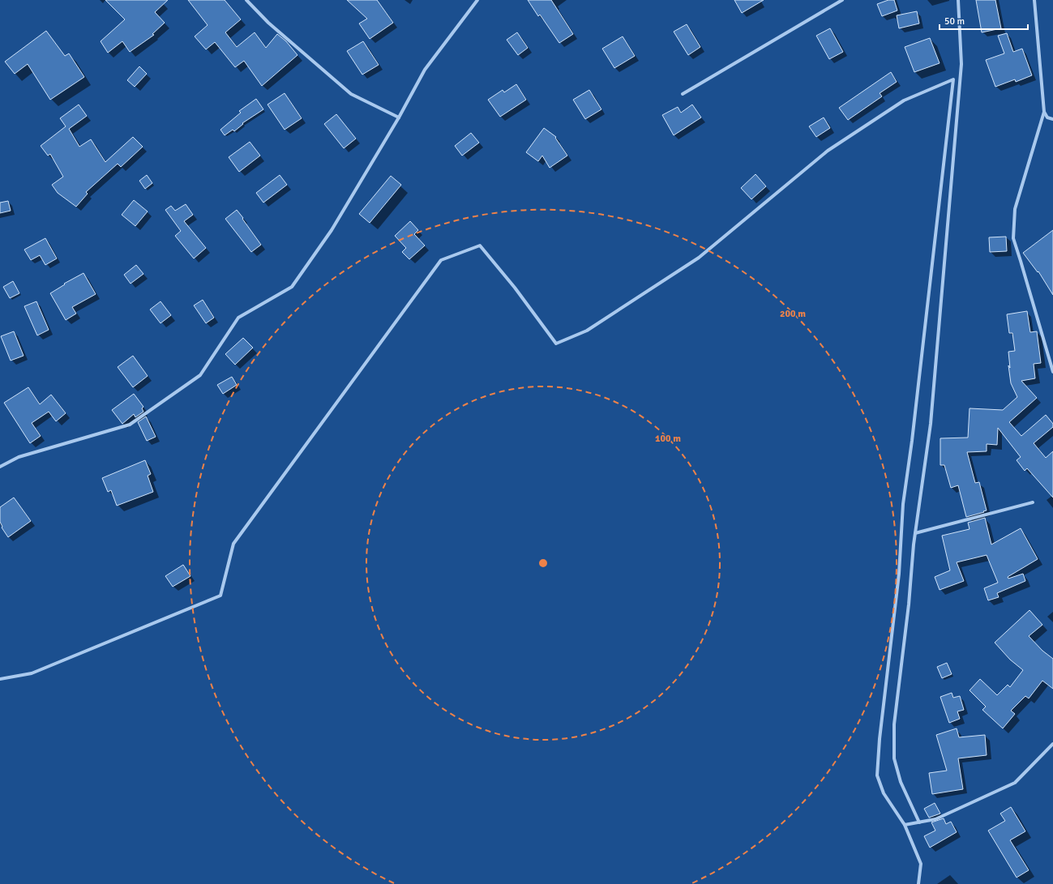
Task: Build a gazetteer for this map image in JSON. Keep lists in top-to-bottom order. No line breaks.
{"scale_bar":"50 m","rings":["200 m","100 m"]}
